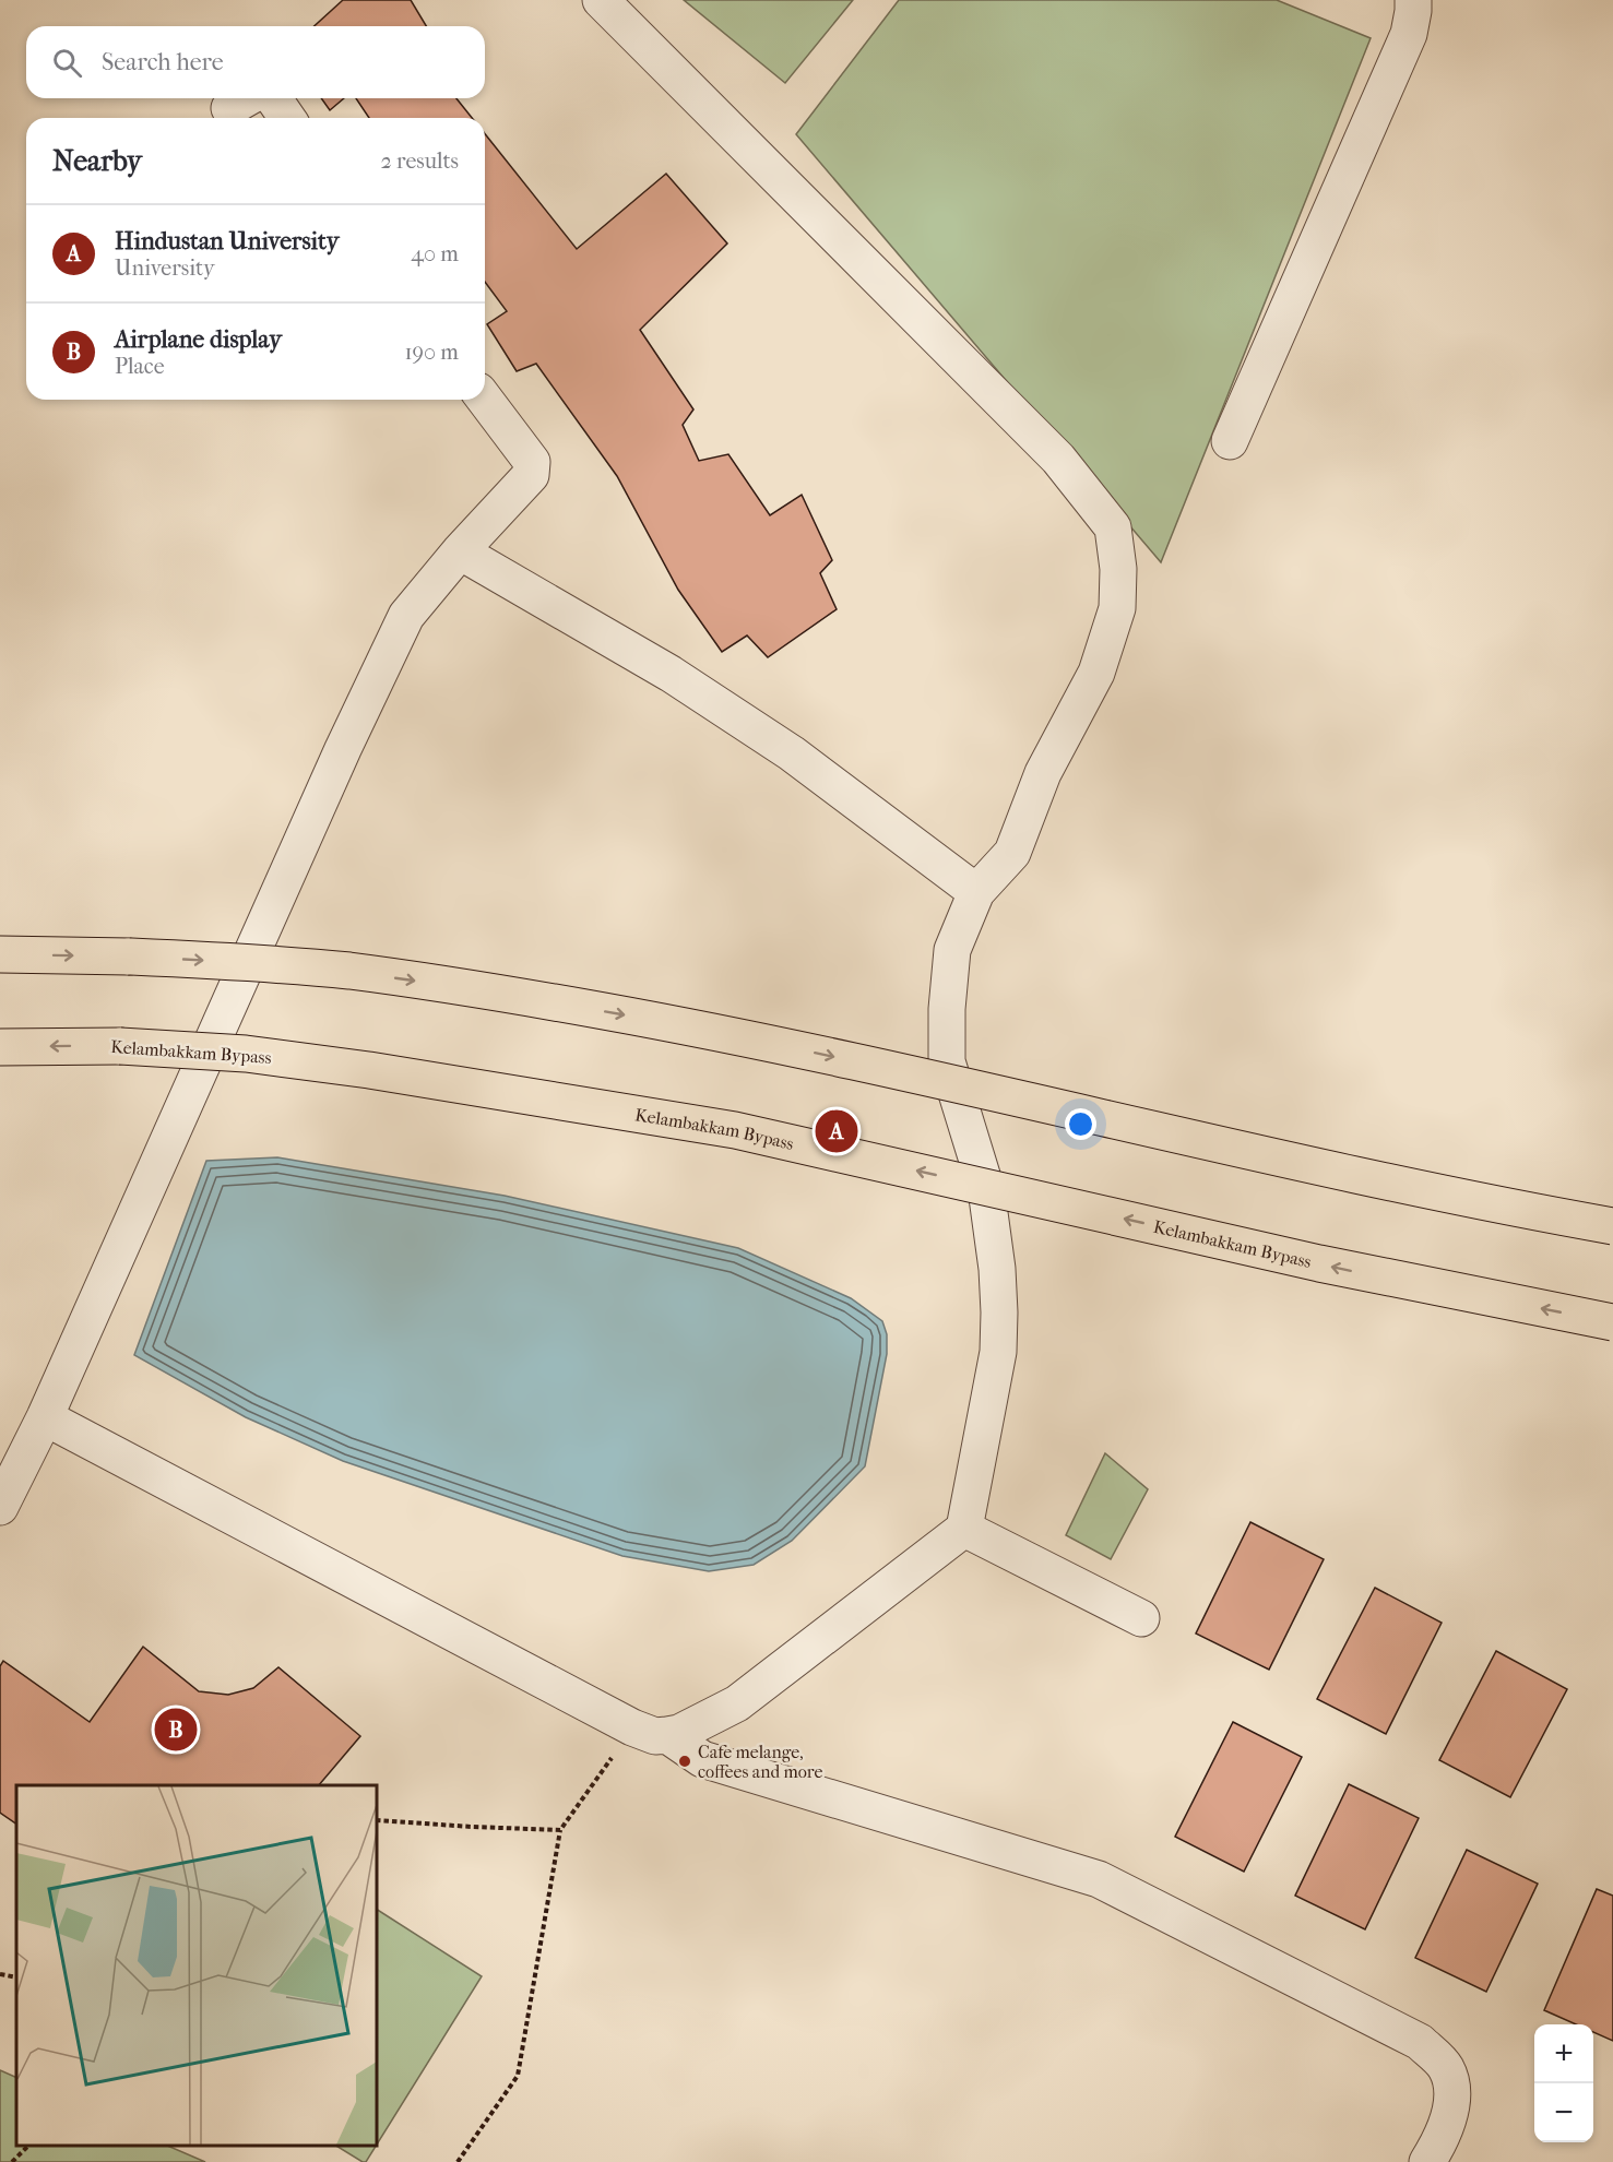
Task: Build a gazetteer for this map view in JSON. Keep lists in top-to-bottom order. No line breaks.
{"streets":{"main road":["Kelambakkam Bypass"]},"places":["Cafe melange, coffees and more"],"page":{"search":"Search here","heading":["Nearby","2 results"],"list":[{"mark":"A","name":"Hindustan University","note":"University","value":"40 m"},{"mark":"B","name":"Airplane display","note":"Place","value":"190 m"}],"pins":["A","B"],"map_buttons":["+","−"]}}
